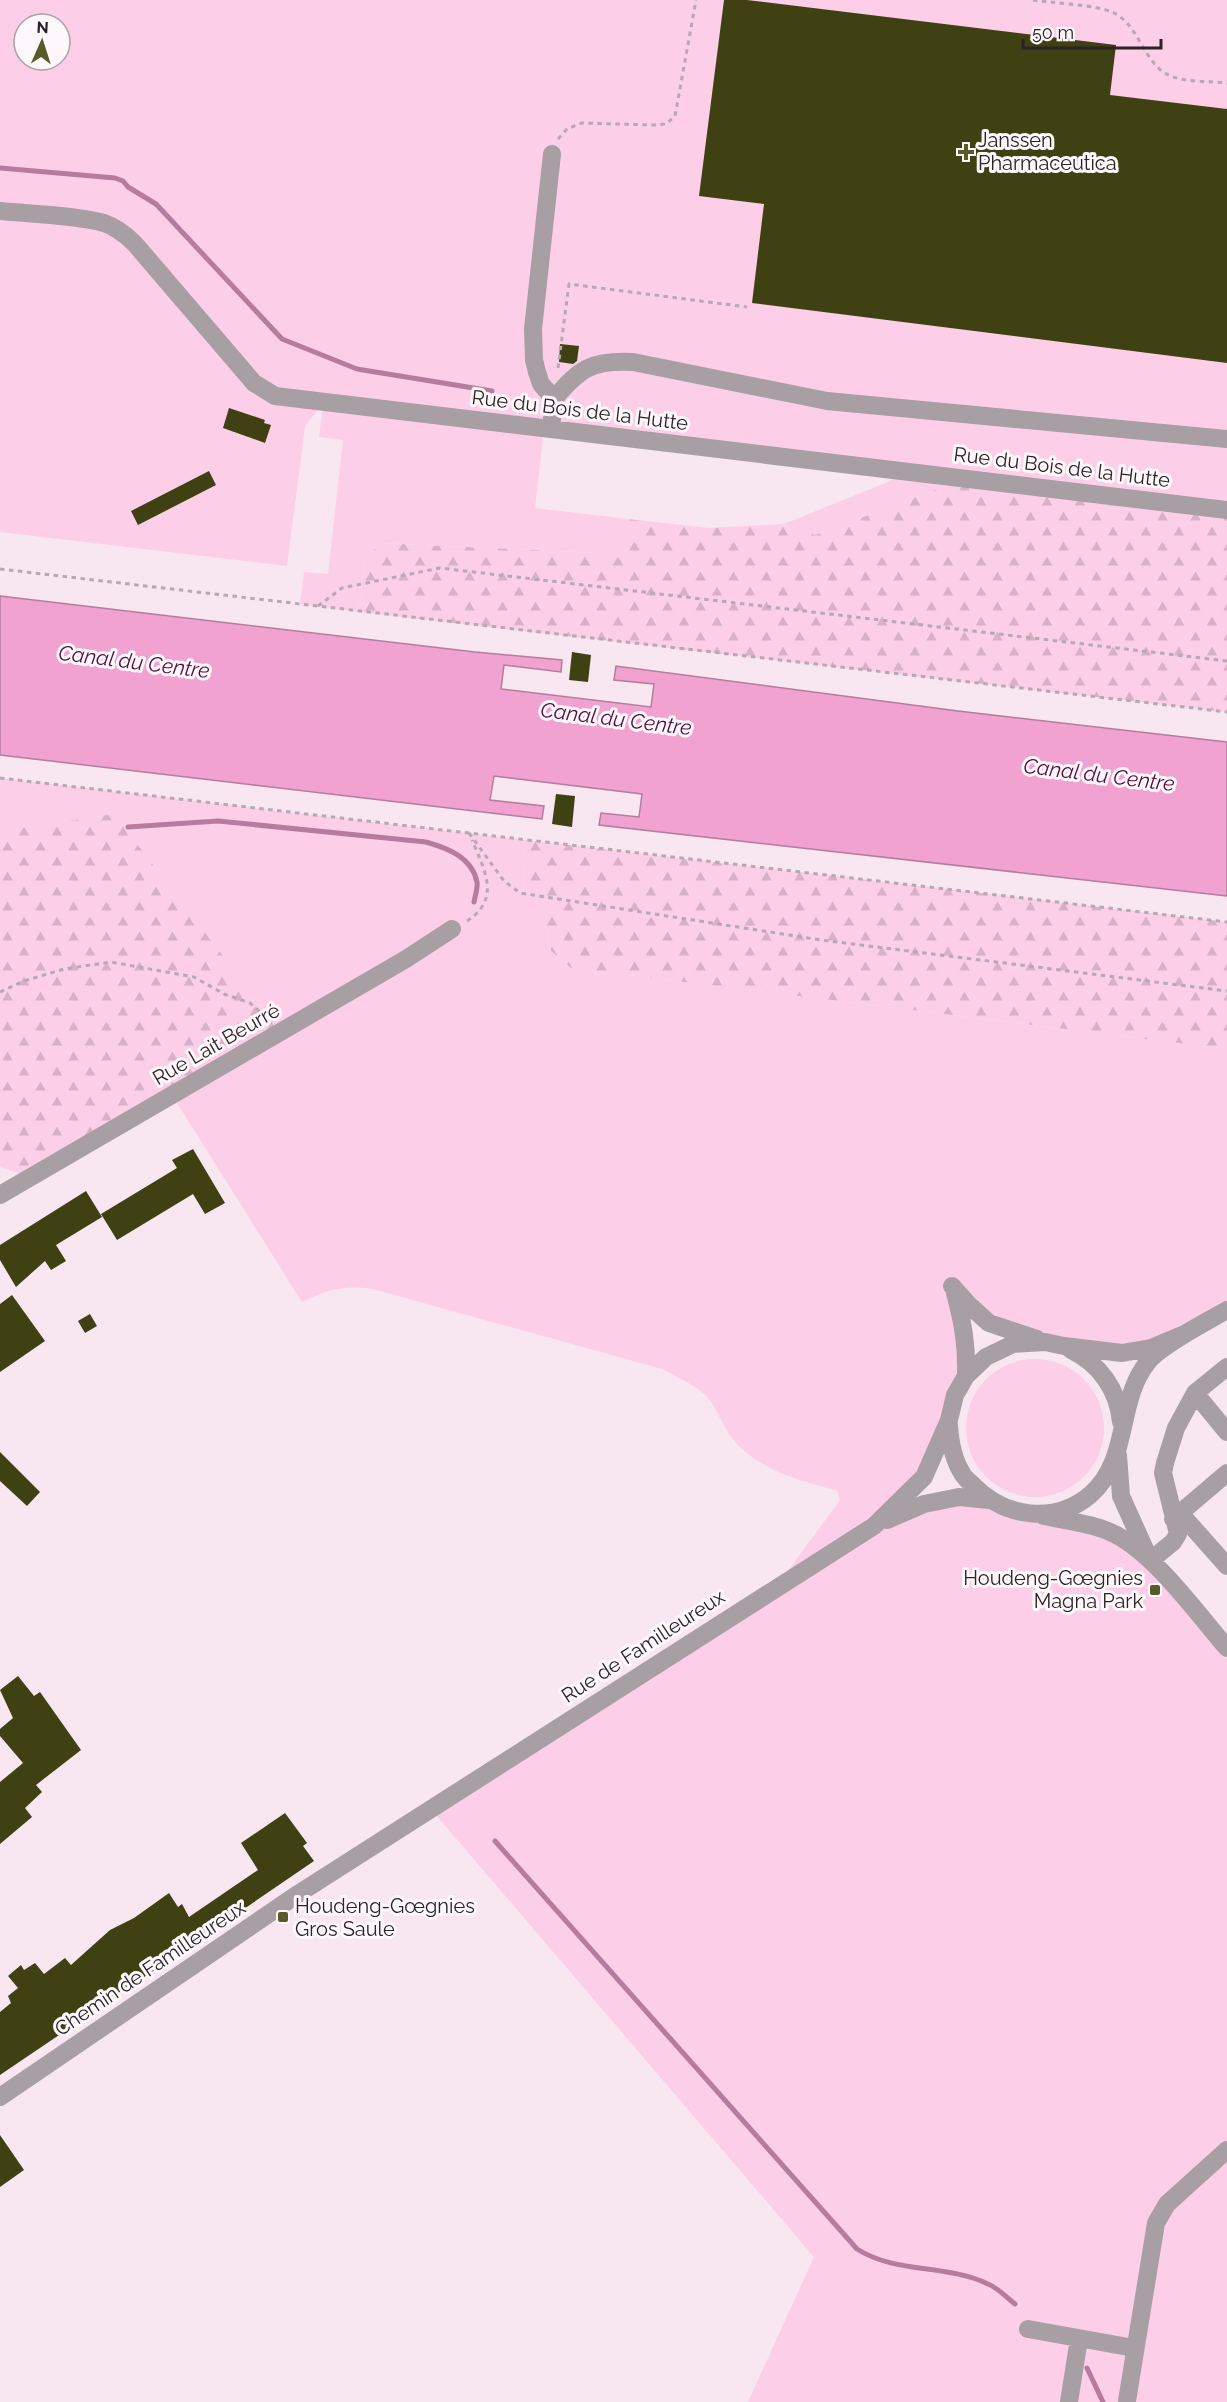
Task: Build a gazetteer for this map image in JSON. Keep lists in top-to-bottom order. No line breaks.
{"streets":{"street":["Rue du Bois de la Hutte","Rue Lait Beurré","Rue de Familleureux","Chemin de Familleureux"]},"crossings":[["Rue de Familleureux","Chemin de Familleureux"]],"water":["Canal du Centre"],"places":{"health":["Janssen Pharmaceutica"],"transit":["Houdeng-Gœgnies Magna Park","Houdeng-Gœgnies Gros Saule"]},"scale_bar":"50 m","north":"top"}
